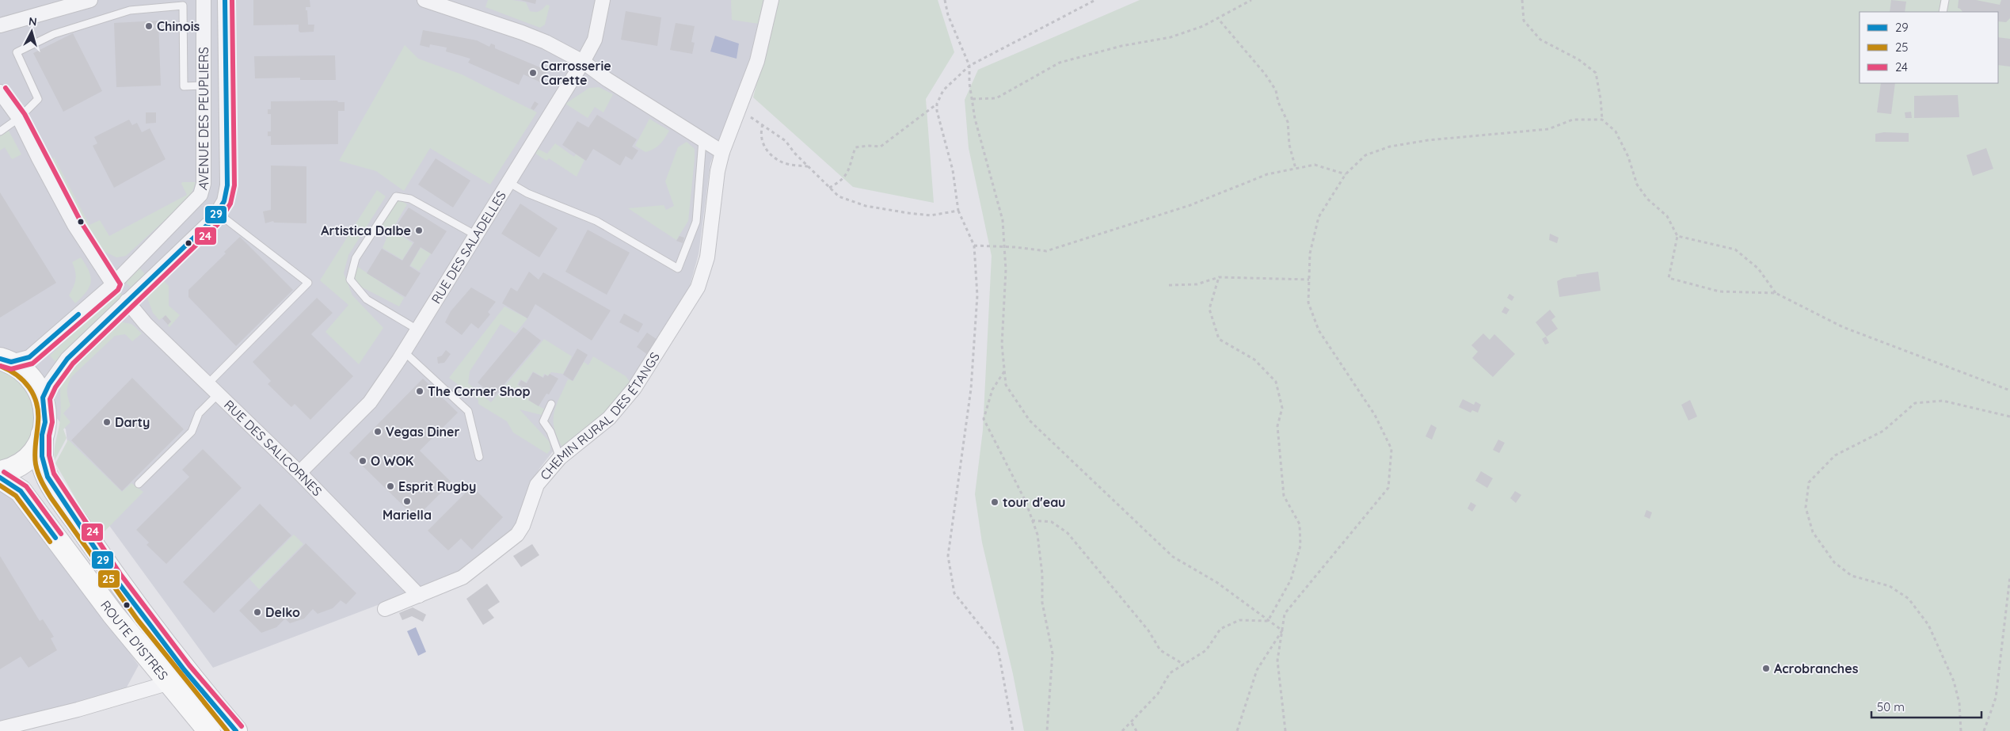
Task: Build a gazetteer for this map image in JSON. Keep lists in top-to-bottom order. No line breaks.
{"streets":{"main road":["ROUTE D'ISTRES"],"street":["AVENUE DES PEUPLIERS","RUE DES SALADELLES","CHEMIN RURAL DES ÉTANGS","RUE DES SALICORNES"]},"crossings":[["AVENUE DES PEUPLIERS","RUE DES SALICORNES"],["RUE DES SALADELLES","RUE DES SALICORNES"],["CHEMIN RURAL DES ÉTANGS","RUE DES SALICORNES"]],"places":["Chinois","Carrosserie Carette","Artistica Dalbe","The Corner Shop","Darty","Vegas Diner","O WOK","Esprit Rugby","Mariella","tour d'eau","Delko","Acrobranches"],"lines":["transit line 29","transit line 24","transit line 25"],"legend":["29","25","24"],"scale_bar":"50 m","north":"top"}
